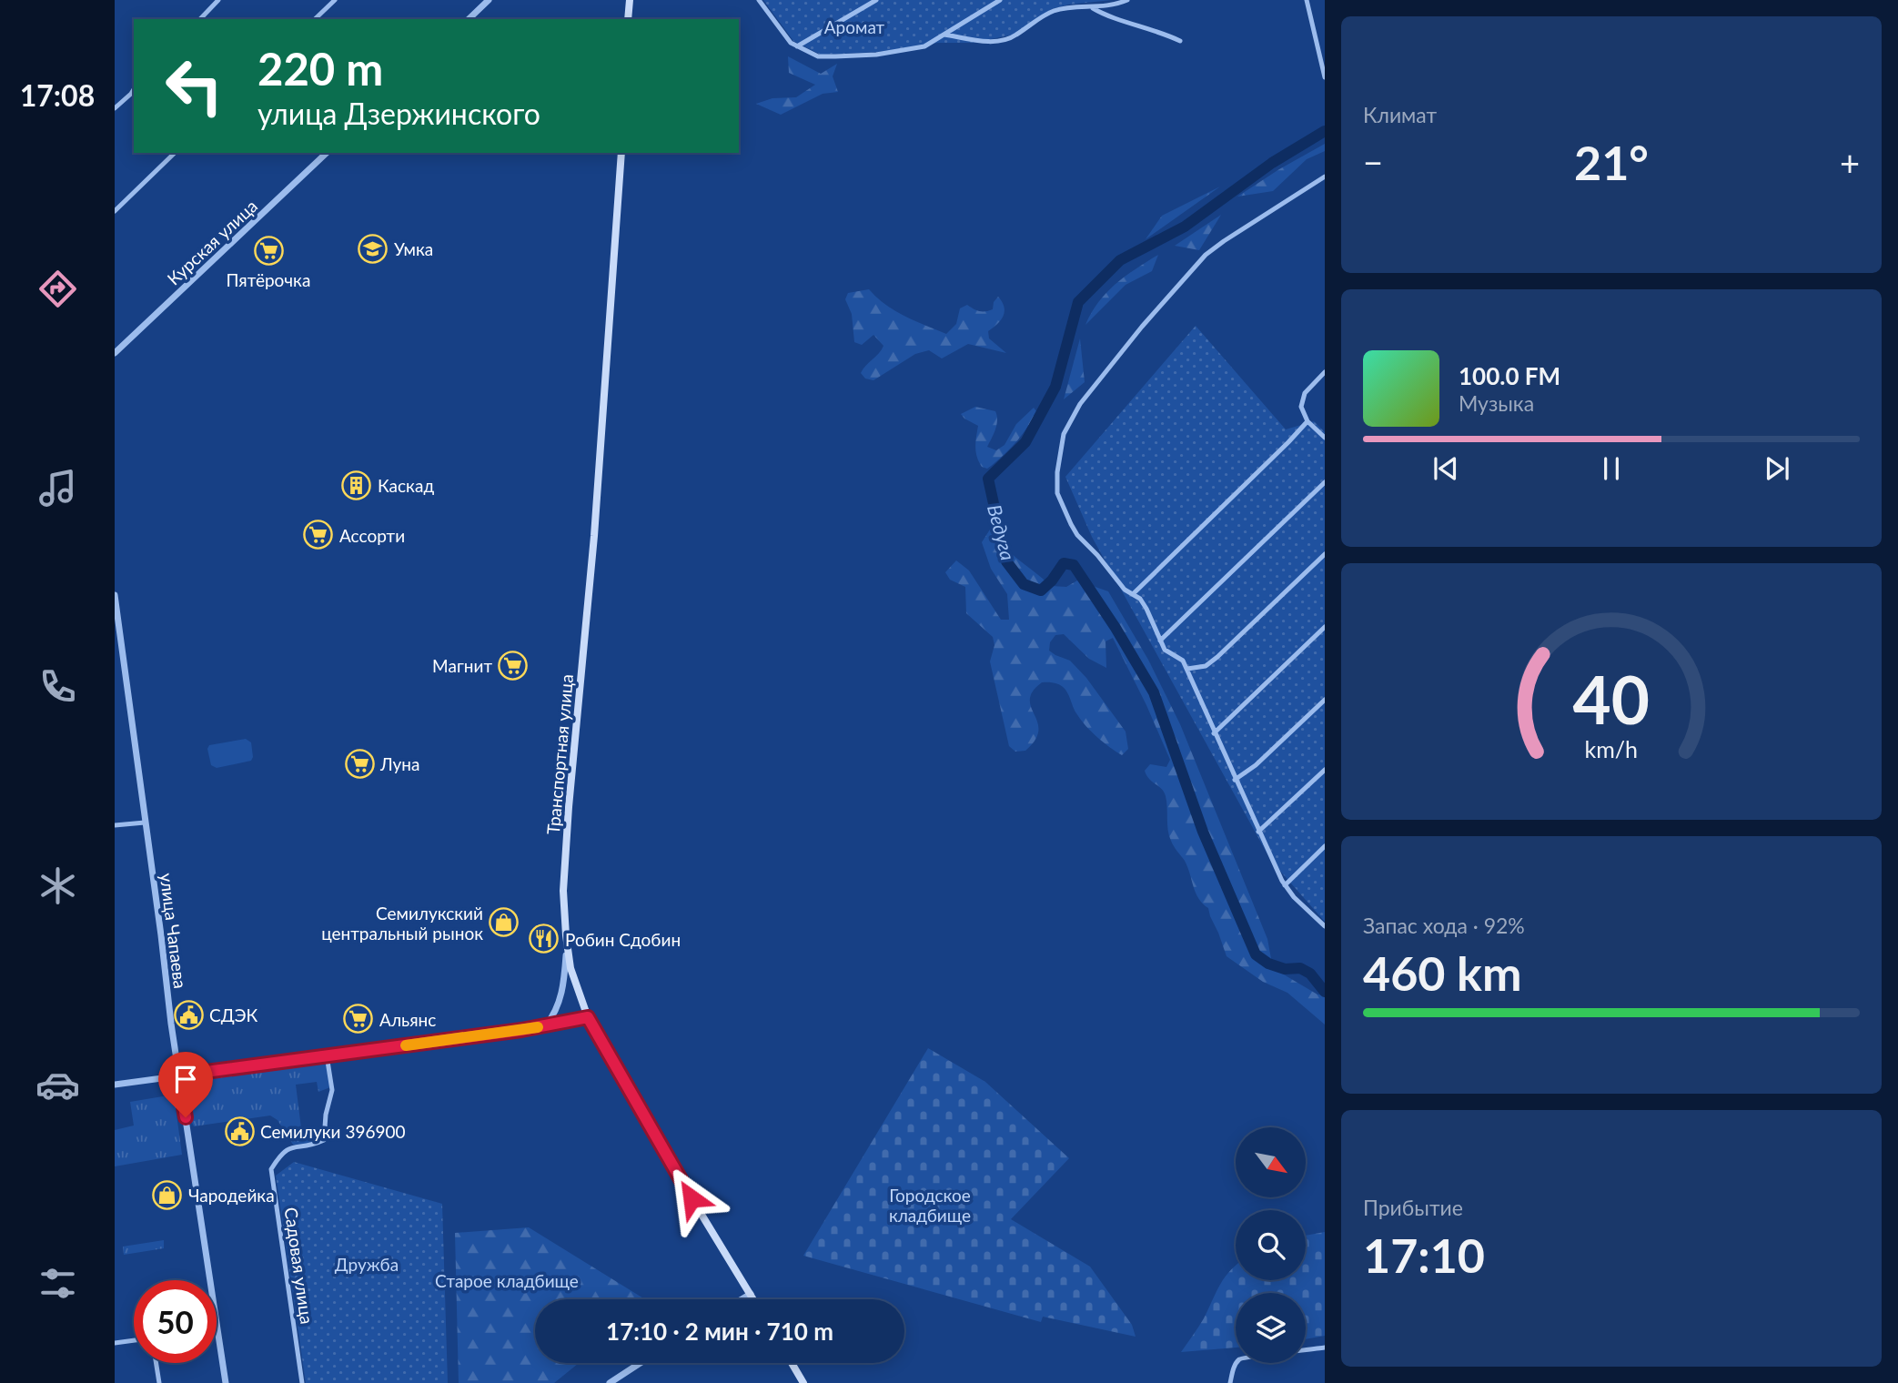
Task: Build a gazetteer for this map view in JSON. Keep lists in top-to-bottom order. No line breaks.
{"streets":{"main road":["Транспортная улица"],"street":["Курская улица","улица Чапаева","Садовая улица"]},"water":["Ведуга"],"parks":["Аромат","Городское кладбище","Дружба","Старое кладбище"],"places":{"school or university":["Умка"],"supermarket":["Пятёрочка","Ассорти","Магнит","Луна","Альянс"],"building":["Каскад"],"shop":["Семилукский центральный рынок","Чародейка"],"restaurant":["Робин Сдобин"],"public building":["СДЭК","Семилуки 396900"]},"north":"bottom right","page":{"tabs":"17:08","tile":["Климат",["Запас хода · 92%","460 km"],["Прибытие","17:10"]],"turn":["220 m","улица Дзержинского"],"heat":["−","21°","+"],"song":["100.0 FM","Музыка"],"limit":"50","trip":"17:10 · 2 мин · 710 m","gauge":["40","km/h"]}}
